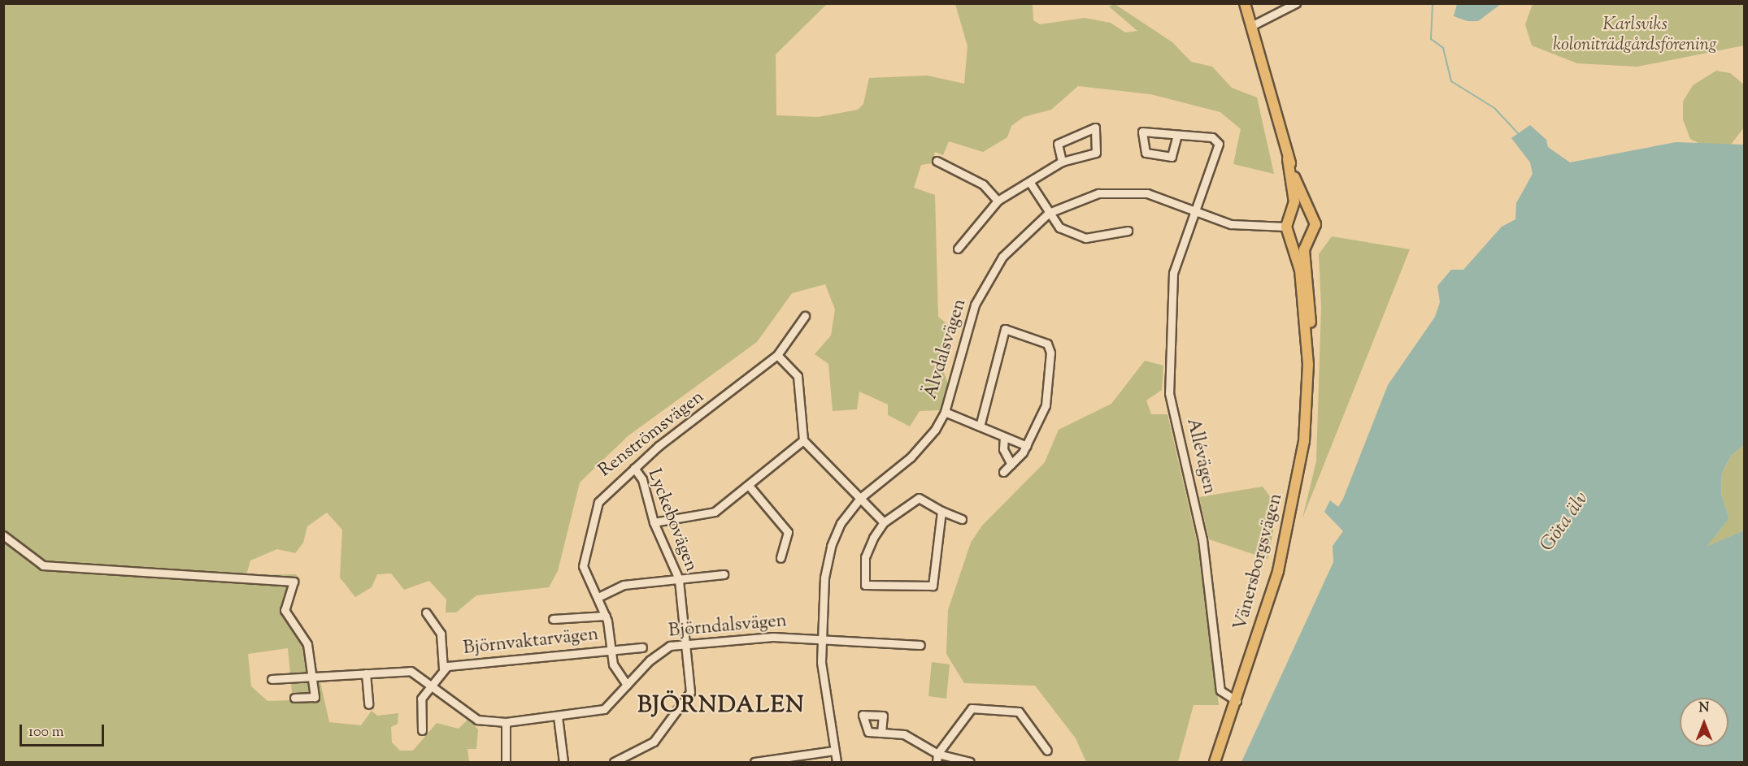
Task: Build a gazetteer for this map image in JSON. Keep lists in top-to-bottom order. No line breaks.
{"streets":{"main road":["Vänersborgsvägen"],"street":["Älvdalsvägen","Renströmsvägen","Allévägen","Lyckebovägen","Björndalsvägen","Björnvaktarvägen"]},"crossings":[["Älvdalsvägen","Allévägen"],["Älvdalsvägen","Vänersborgsvägen"],["Älvdalsvägen","Björndalsvägen"],["Renströmsvägen","Lyckebovägen"],["Renströmsvägen","Björndalsvägen"],["Renströmsvägen","Björnvaktarvägen"],["Allévägen","Vänersborgsvägen"],["Lyckebovägen","Björndalsvägen"],["Björndalsvägen","Björnvaktarvägen"]],"districts":["BJÖRNDALEN"],"water":["Göta älv"],"parks":["Karlsviks koloniträdgårdsförening"],"scale_bar":"100 m","north":"top"}
